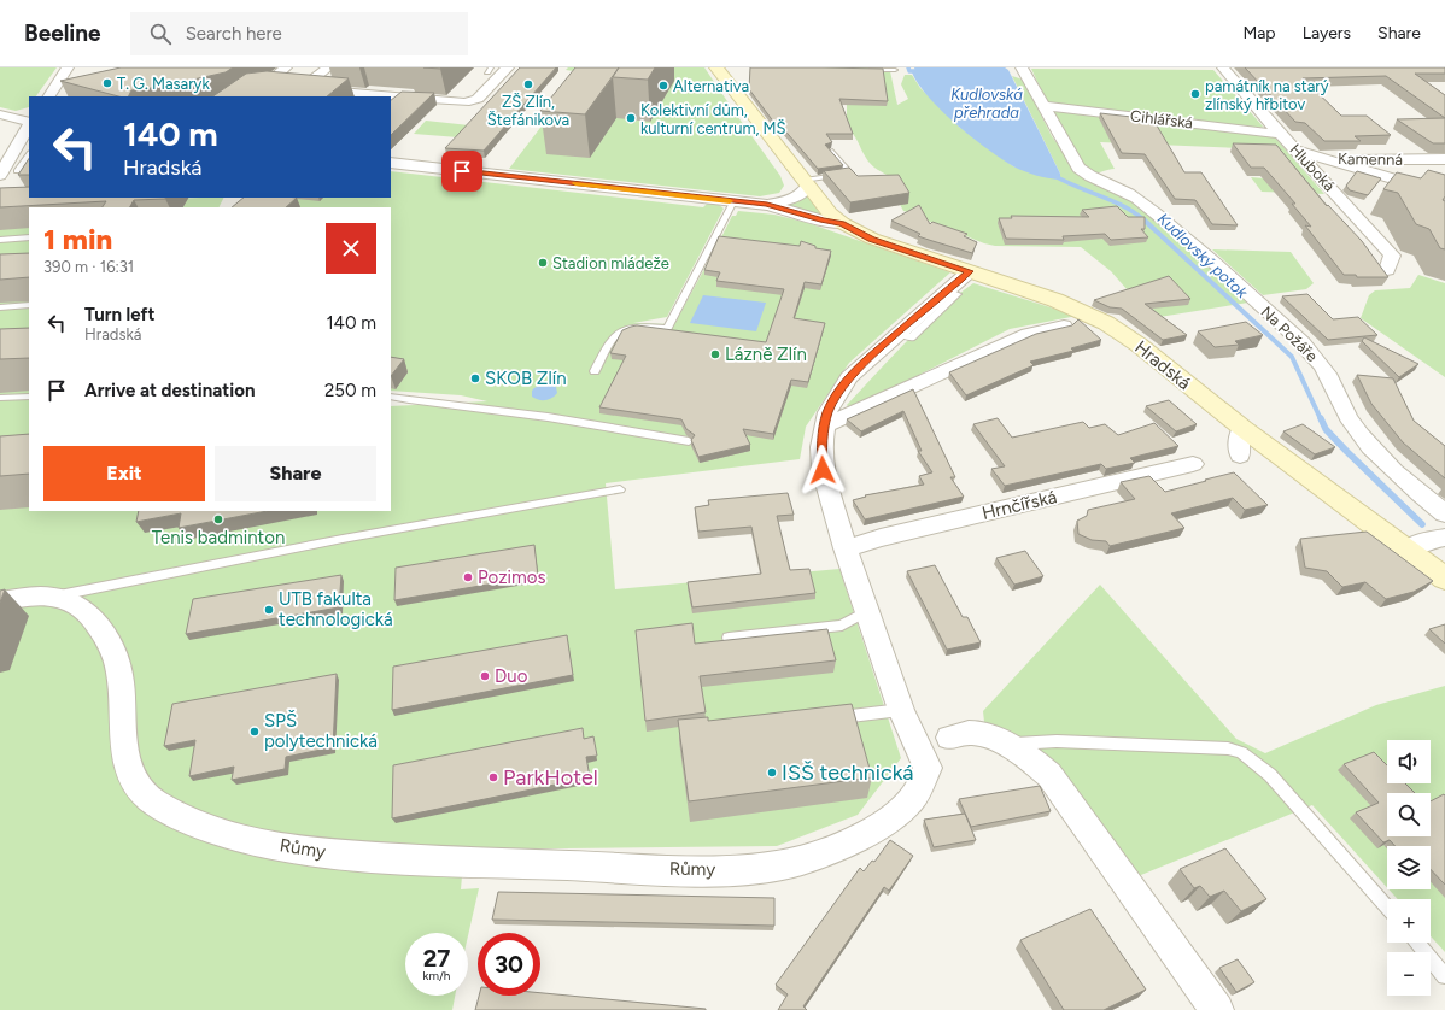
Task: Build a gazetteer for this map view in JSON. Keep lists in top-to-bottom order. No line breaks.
{"streets":{"street":["Cihlářská","Kamenná","Hluboká","Na Požáře","Hradská","Hrnčířská","Růmy"]},"crossings":[["Cihlářská","Hluboká"],["Cihlářská","Na Požáře"],["Kamenná","Hluboká"],["Hradská","Růmy"],["Hrnčířská","Růmy"]],"water":["Kudlovská přehrada","Kudlovský potok"],"places":["T. G. Masaryk","ZŠ Zlín, Štefánikova","Alternativa","památník na starý zlínský hřbitov","Kolektivní dům, kulturní centrum, MŠ","Stadion mládeže","Lázně Zlín","SKOB Zlín","Tenis badminton","Pozimos","UTB fakulta technologická","Duo","SPŠ polytechnická","ISŠ technická","ParkHotel"],"page":{"header":"Beeline","search":"Search here","nav":["Map","Layers","Share"],"turn":["140 m","Hradská"],"heading":["1 min","390 m · 16:31"],"list":[{"name":"Turn left","note":"Hradská","value":"140 m"},{"name":"Arrive at destination","value":"250 m"}],"buttons":["Exit","Share"],"map_buttons":["+","−"],"speed":"27 km/h","limit":"30"}}
